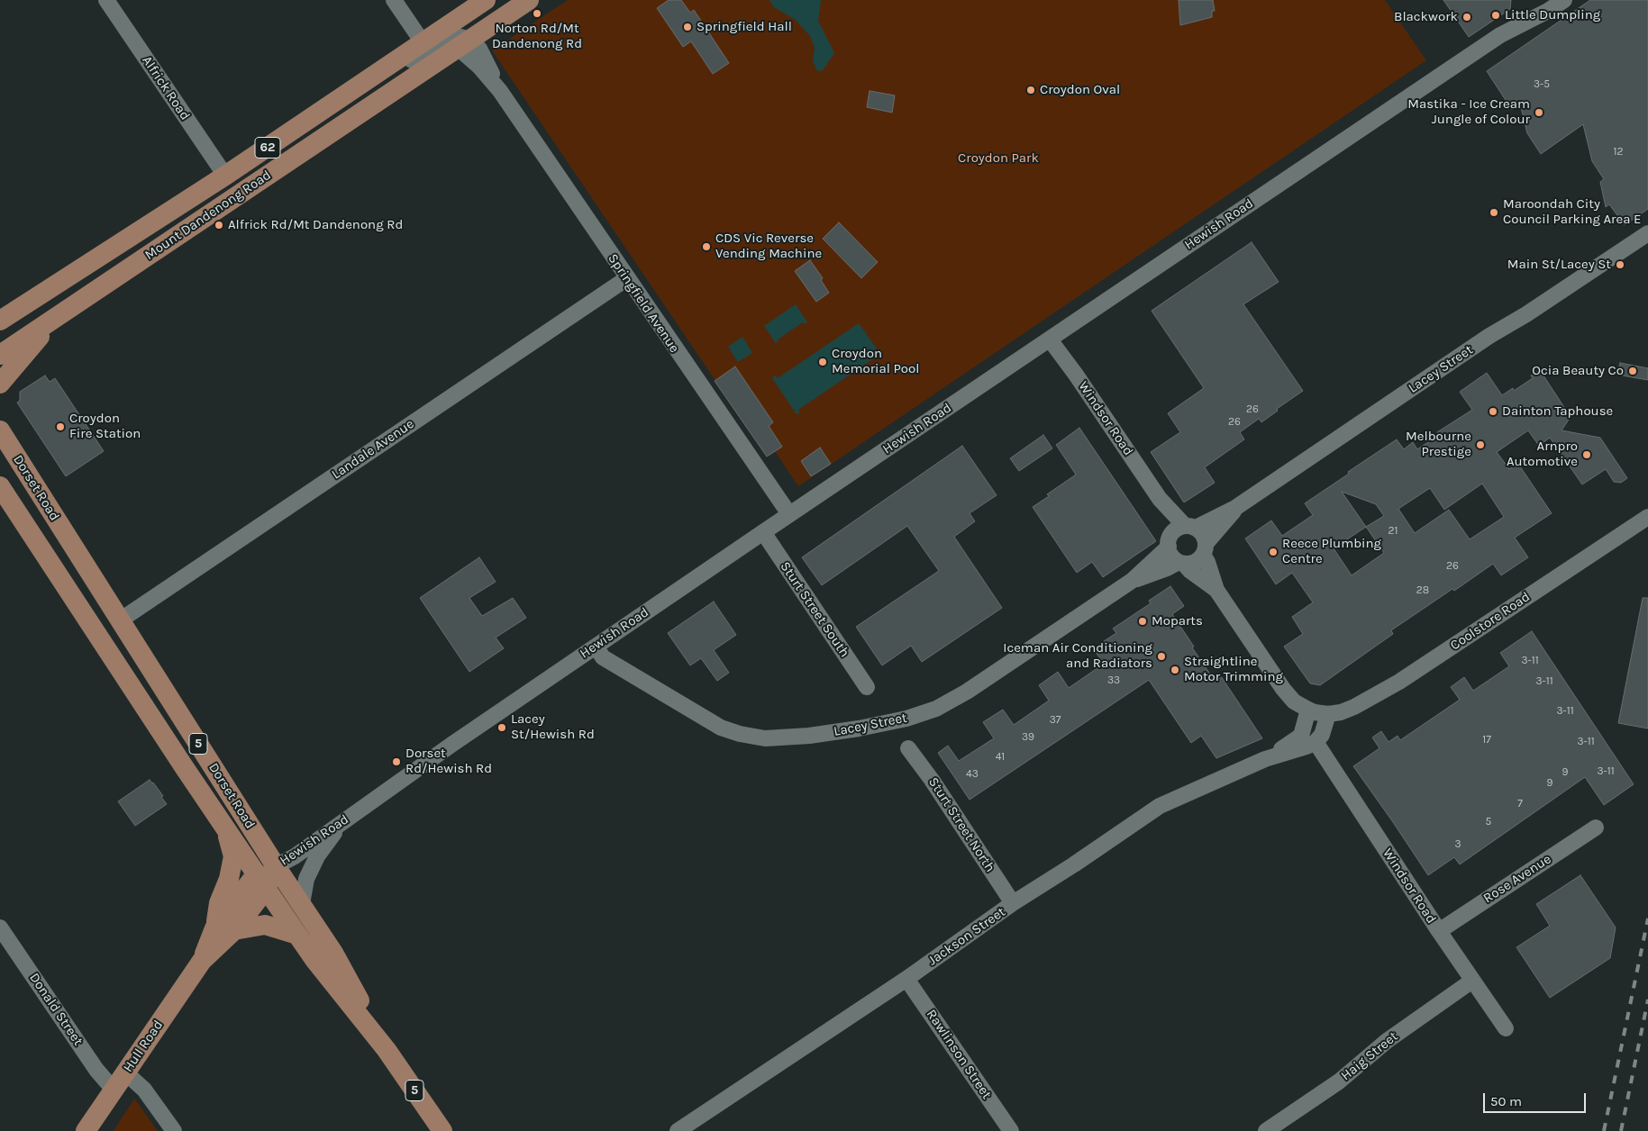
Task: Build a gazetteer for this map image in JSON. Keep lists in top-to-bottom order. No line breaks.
{"streets":{"main road":["62","Mount Dandenong Road","Dorset Road","5","Hull Road"],"street":["Alfrick Road","Hewish Road","Springfield Avenue","Lacey Street","Windsor Road","Landale Avenue","Sturt Street South","Coolstore Road","Sturt Street North","Rose Avenue","Jackson Street","Donald Street","Rawlinson Street","Haig Street"]},"crossings":[["Alfrick Road","Mount Dandenong Road"],["Mount Dandenong Road","Springfield Avenue"],["Hewish Road","Springfield Avenue"],["Hewish Road","Lacey Street"],["Hewish Road","Windsor Road"],["Hewish Road","Dorset Road"],["Hewish Road","Sturt Street South"],["Springfield Avenue","Landale Avenue"],["Lacey Street","Windsor Road"],["Windsor Road","Rose Avenue"],["Windsor Road","Haig Street"],["Landale Avenue","Dorset Road"],["Dorset Road","Hull Road"],["Sturt Street North","Jackson Street"],["Jackson Street","Rawlinson Street"],["Donald Street","Hull Road"]],"parks":["Croydon Park"],"places":["Norton Rd/Mt Dandenong Rd","Little Dumpling","Blackwork","Springfield Hall","Croydon Oval","Mastika - Ice Cream Jungle of Colour","Maroondah City Council Parking Area E","Alfrick Rd/Mt Dandenong Rd","CDS Vic Reverse Vending Machine","Main St/Lacey St","Croydon Memorial Pool","Ocia Beauty Co","Dainton Taphouse","Croydon Fire Station","Melbourne Prestige","Arnpro Automotive","Reece Plumbing Centre","Moparts","Iceman Air Conditioning and Radiators","Straightline Motor Trimming","Lacey St/Hewish Rd","Dorset Rd/Hewish Rd"],"house_numbers":["3-5","12","26","26","21","26","28","3-11","33","3-11","3-11","37","39","17","3-11","41","3-11","9","43","9","7","5","3"],"scale_bar":"50 m"}
